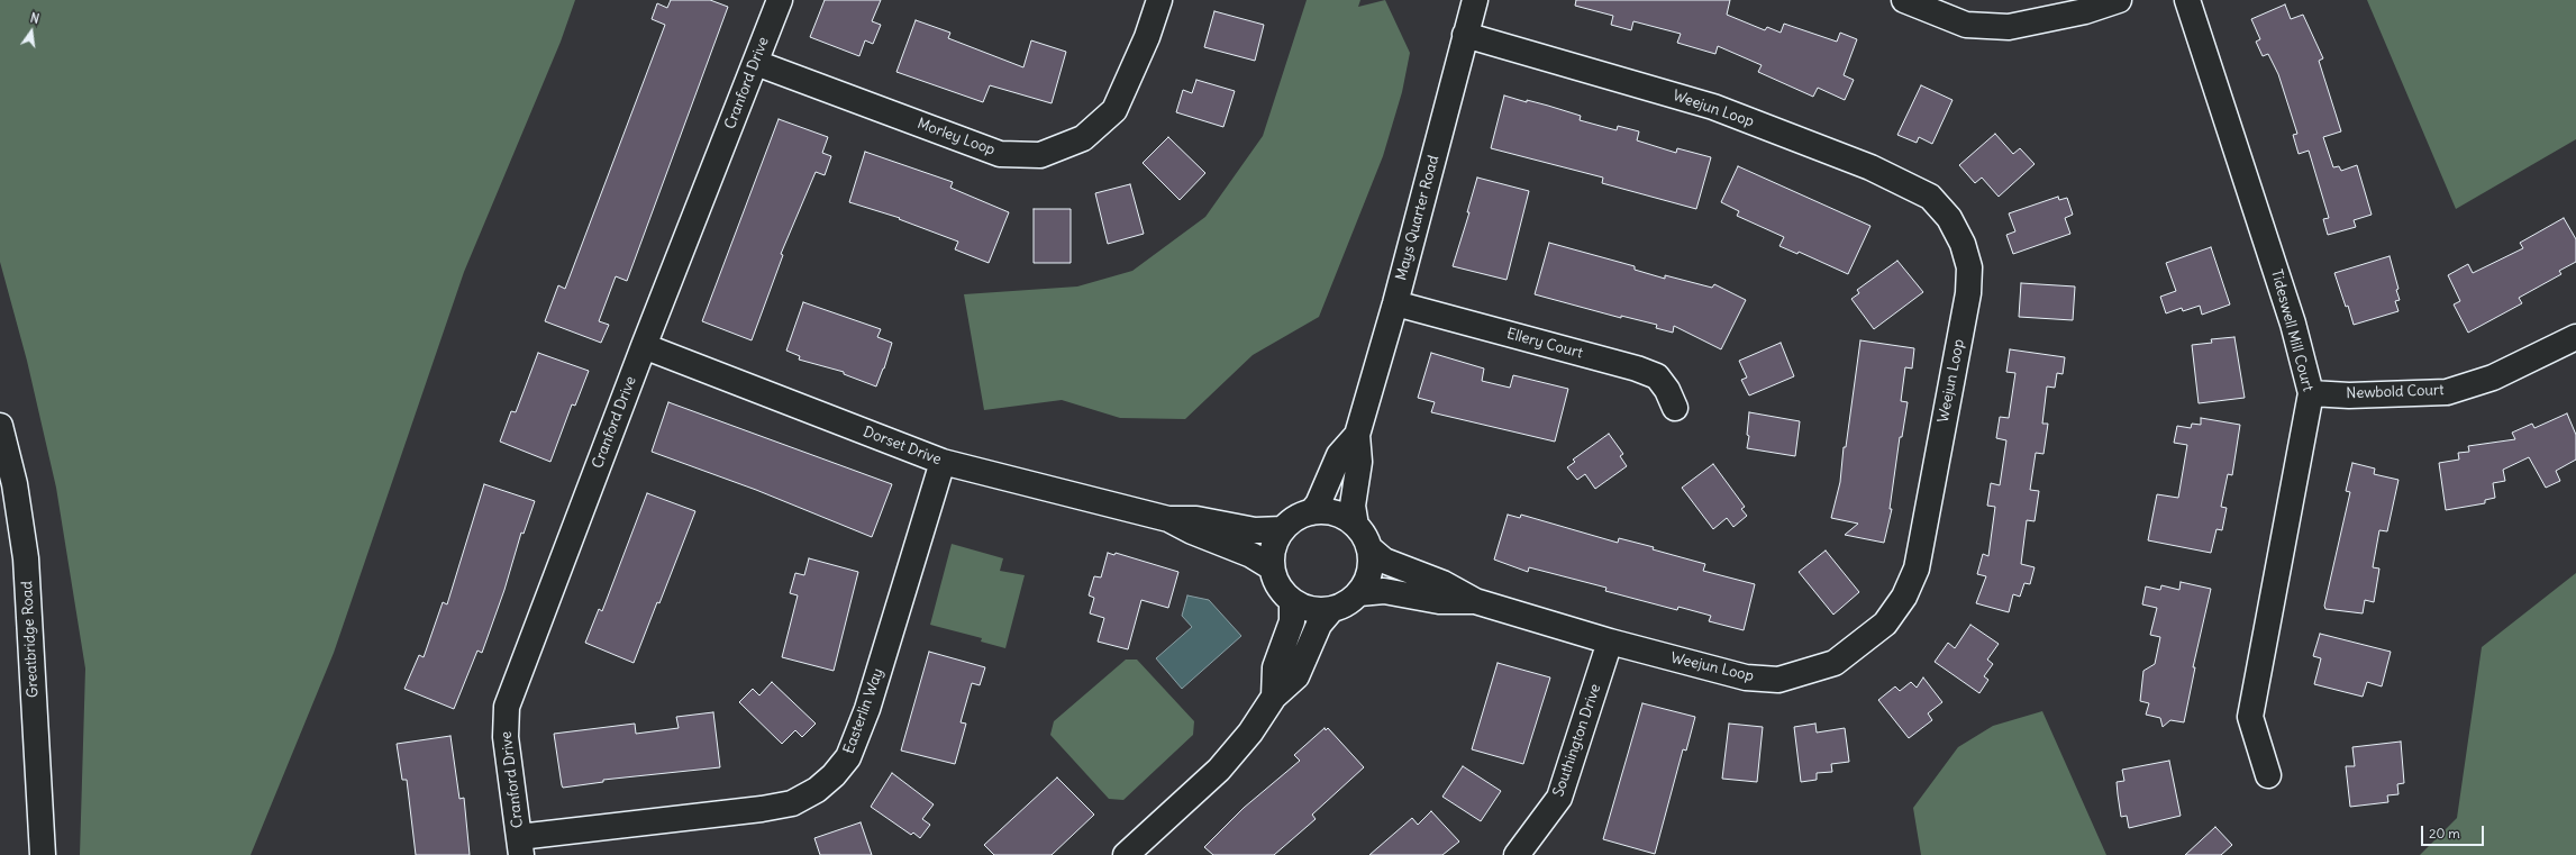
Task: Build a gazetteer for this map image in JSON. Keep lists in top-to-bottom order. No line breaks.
{"streets":{"street":["Cranford Drive","Weejun Loop","Morley Loop","Mays Quarter Road","Tideswell Mill Court","Ellery Court","Newbold Court","Dorset Drive","Greatbridge Road","Easterlin Way","Southington Drive"]},"crossings":[["Cranford Drive","Morley Loop"],["Cranford Drive","Dorset Drive"],["Cranford Drive","Easterlin Way"],["Weejun Loop","Mays Quarter Road"],["Weejun Loop","Dorset Drive"],["Weejun Loop","Southington Drive"],["Mays Quarter Road","Ellery Court"],["Mays Quarter Road","Dorset Drive"],["Tideswell Mill Court","Newbold Court"],["Dorset Drive","Easterlin Way"]],"scale_bar":"20 m","north":"top"}
